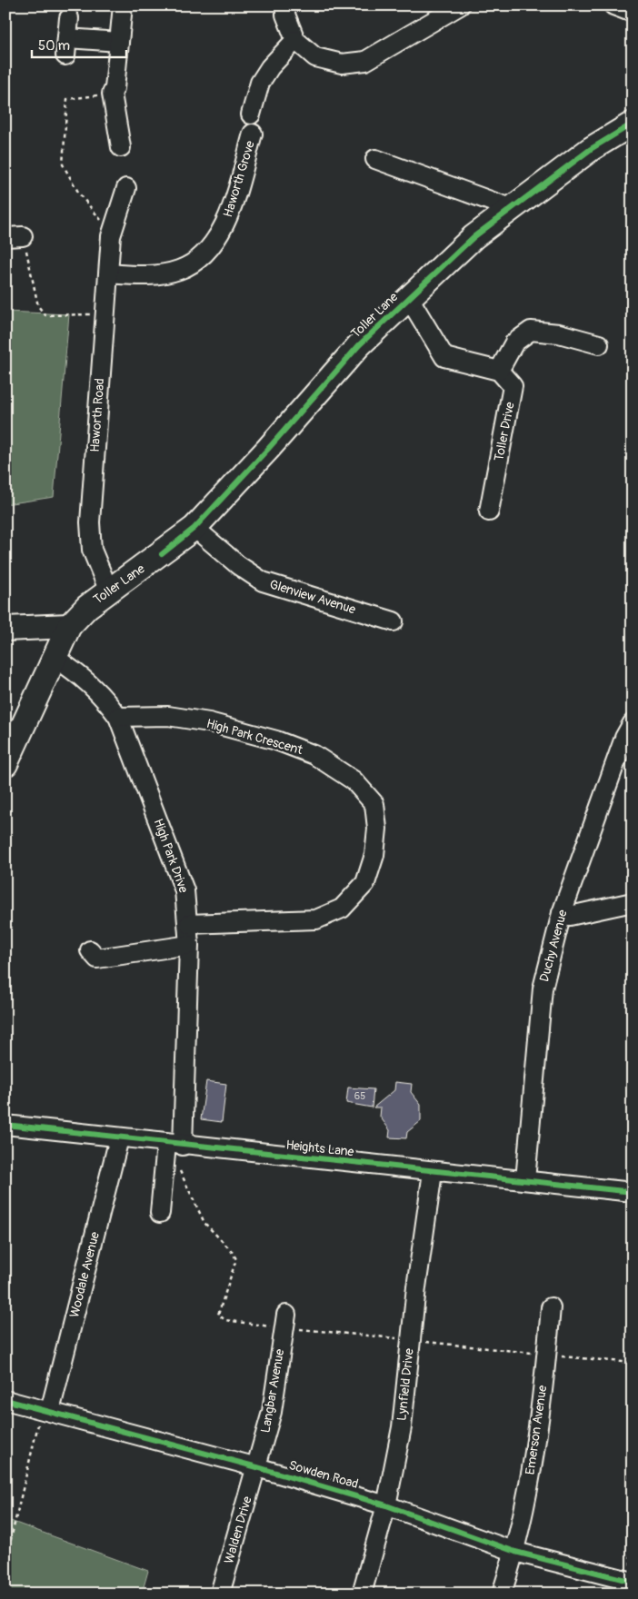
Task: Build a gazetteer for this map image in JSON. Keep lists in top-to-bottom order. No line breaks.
{"streets":{"main road":["Toller Lane"],"street":["Haworth Grove","Haworth Road","Toller Drive","Glenview Avenue","High Park Crescent","High Park Drive","Duchy Avenue","Heights Lane","Woodale Avenue","Lynfield Drive","Langbar Avenue","Emerson Avenue","Sowden Road","Walden Drive"]},"crossings":[["Haworth Grove","Haworth Road"],["Toller Lane","Haworth Road"],["Toller Lane","Glenview Avenue"],["High Park Crescent","High Park Drive"],["High Park Drive","Heights Lane"],["Duchy Avenue","Heights Lane"],["Heights Lane","Woodale Avenue"],["Heights Lane","Lynfield Drive"],["Woodale Avenue","Sowden Road"],["Lynfield Drive","Sowden Road"],["Langbar Avenue","Sowden Road"],["Langbar Avenue","Walden Drive"],["Emerson Avenue","Sowden Road"],["Sowden Road","Walden Drive"]],"house_numbers":["65"],"scale_bar":"50 m"}
